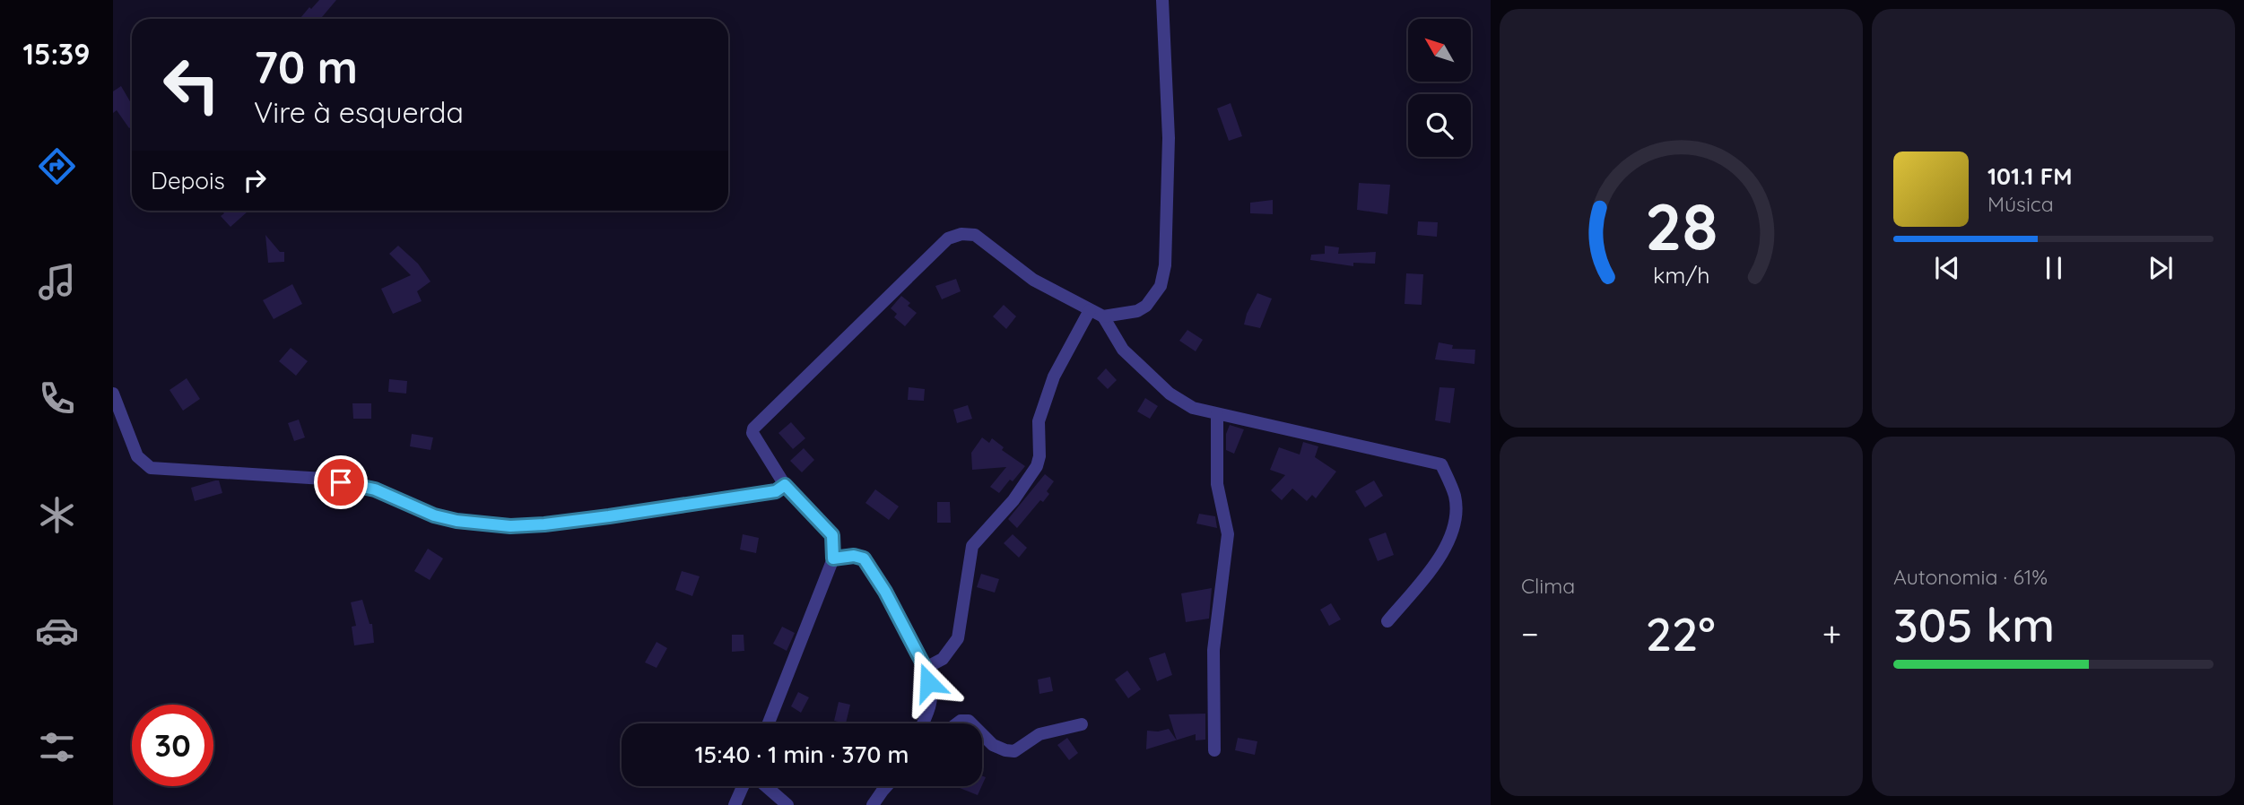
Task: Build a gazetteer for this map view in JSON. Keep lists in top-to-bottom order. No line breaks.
{"north":"top left","page":{"tabs":"15:39","turn":["70 m","Vire à esquerda"],"then":"Depois","song":["101.1 FM","Música"],"tile":["Clima",["Autonomia · 61%","305 km"]],"heat":["−","22°","+"],"limit":"30","trip":"15:40 · 1 min · 370 m","gauge":["28","km/h"]}}
